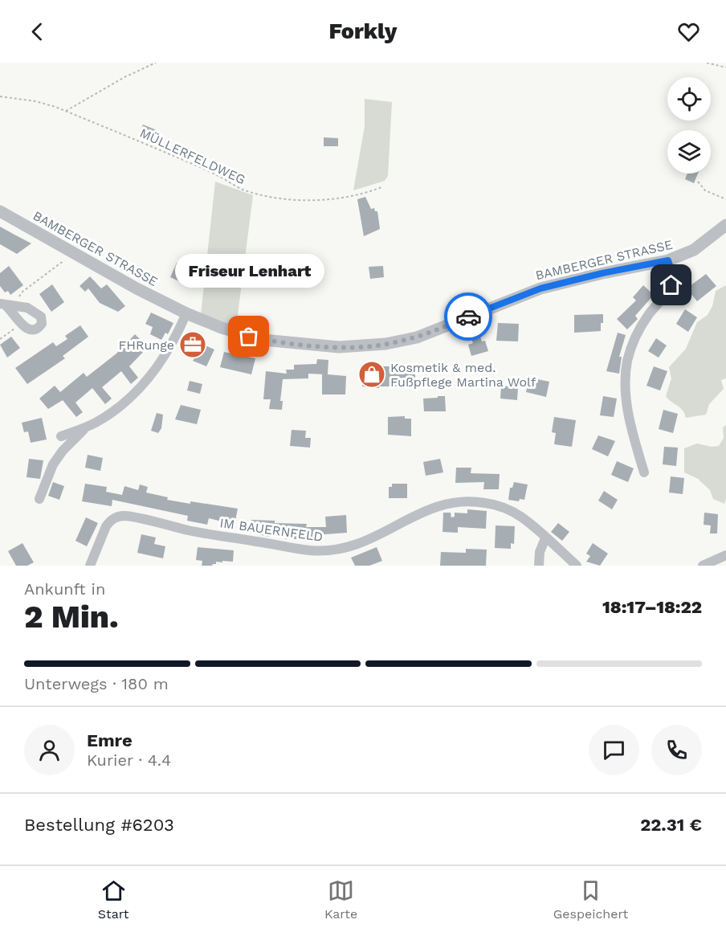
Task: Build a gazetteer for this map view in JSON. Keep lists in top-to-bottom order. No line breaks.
{"streets":{"street":["BAMBERGER STRASSE","IM BAUERNFELD"],"path":["MÜLLERFELDWEG"]},"places":{"other":["Friseur Lenhart"],"office":["FHRunge"],"shop":["Kosmetik & med. Fußpflege Martina Wolf"]},"page":{"header":"Forkly","bubble":"Friseur Lenhart","heading":["2 Min.","Ankunft in","18:17–18:22"],"panel":["Emre","Kurier · 4.4","Bestellung #6203","22.31 €"],"bar":"Unterwegs · 180 m","tabs":["Start","Karte","Gespeichert"]}}
